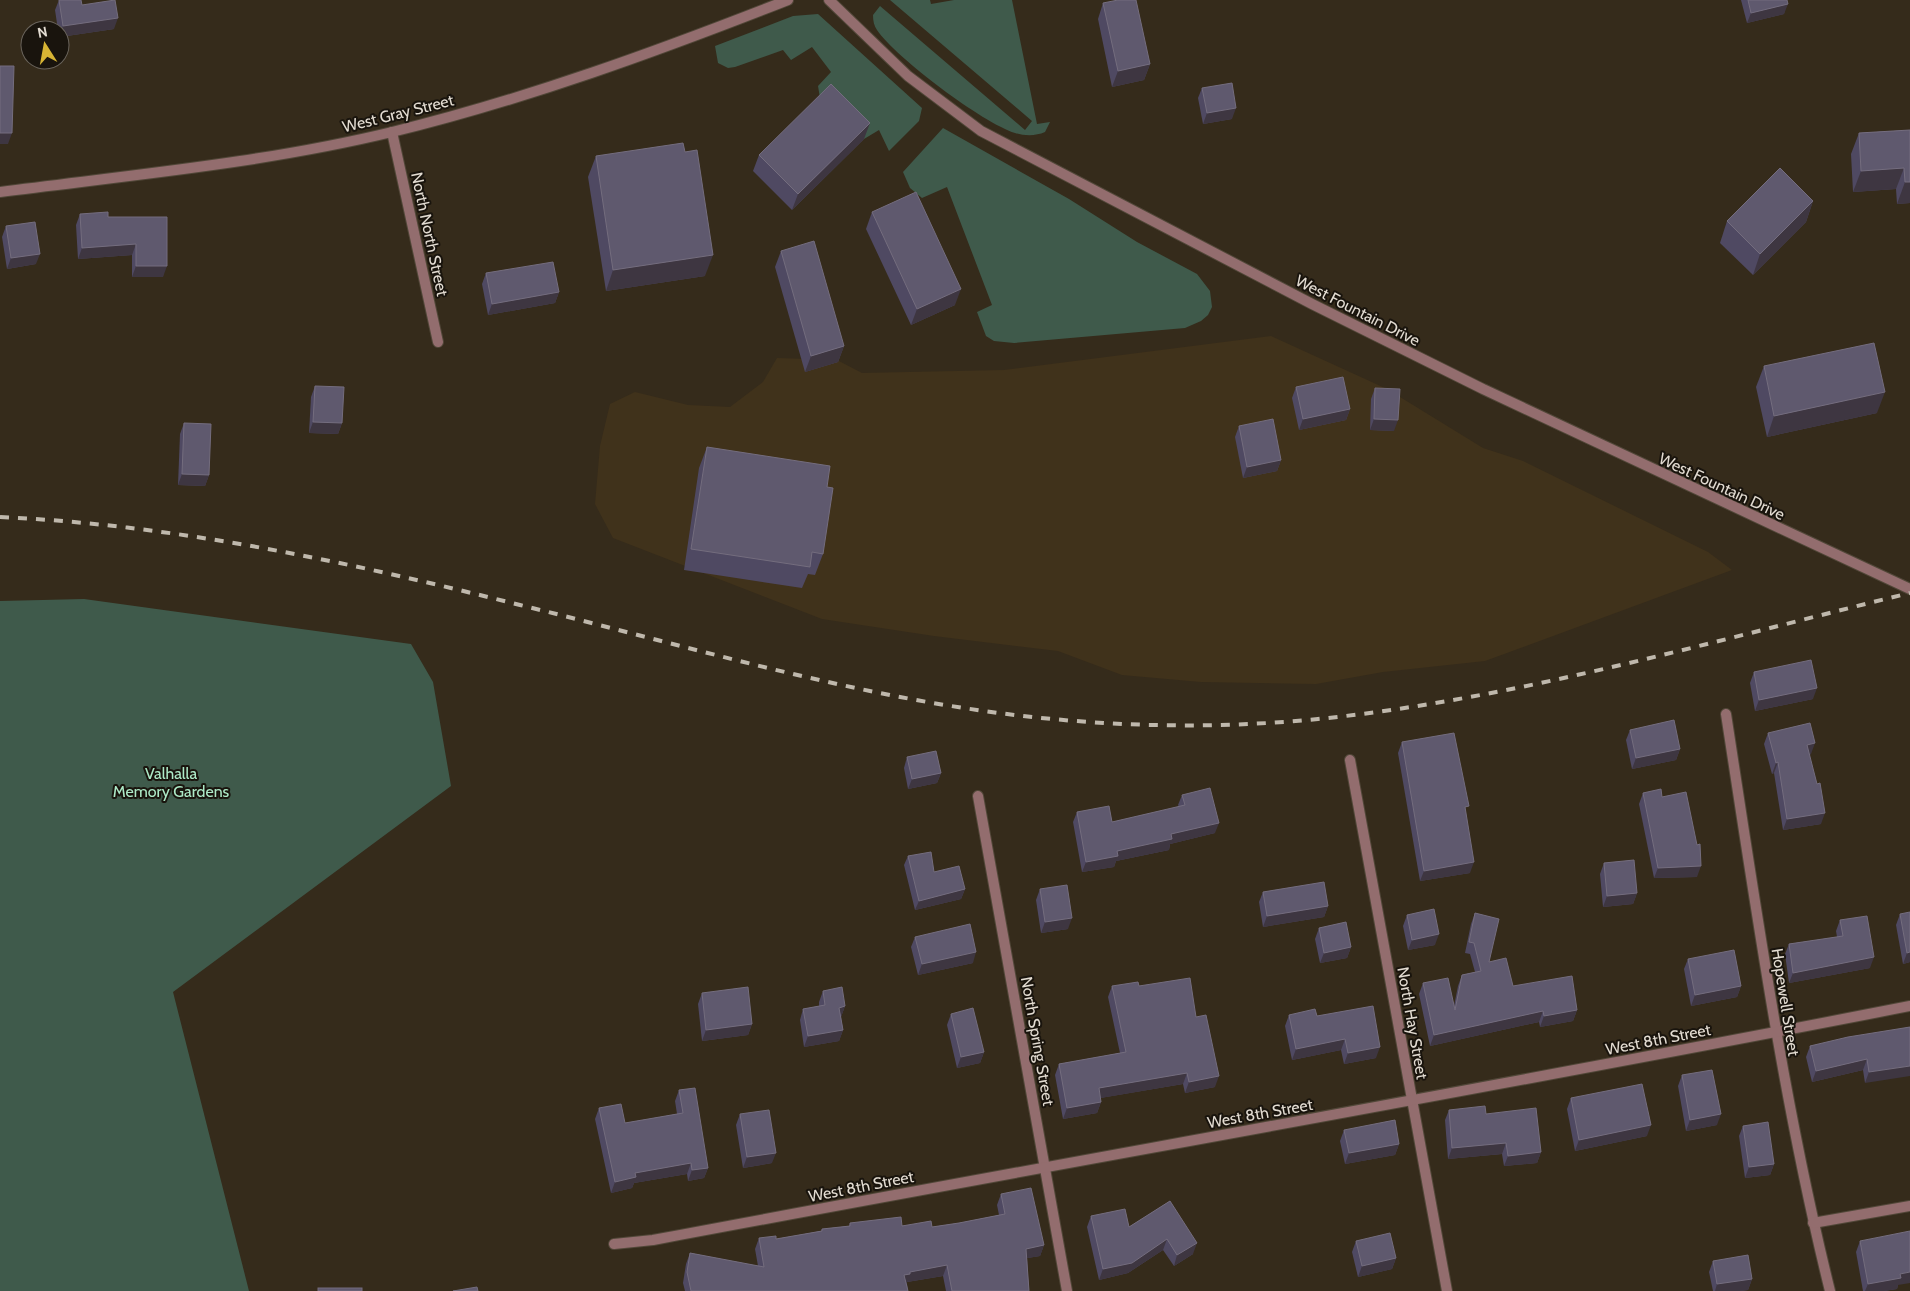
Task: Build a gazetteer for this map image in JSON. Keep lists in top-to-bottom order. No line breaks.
{"streets":{"street":["West Gray Street","North North Street","West Fountain Drive","Hopewell Street","North Hay Street","West 8th Street","North Spring Street"]},"crossings":[["West Gray Street","North North Street"],["Hopewell Street","West 8th Street"],["North Hay Street","West 8th Street"],["West 8th Street","North Spring Street"]],"parks":["Valhalla Memory Gardens"],"north":"top"}
